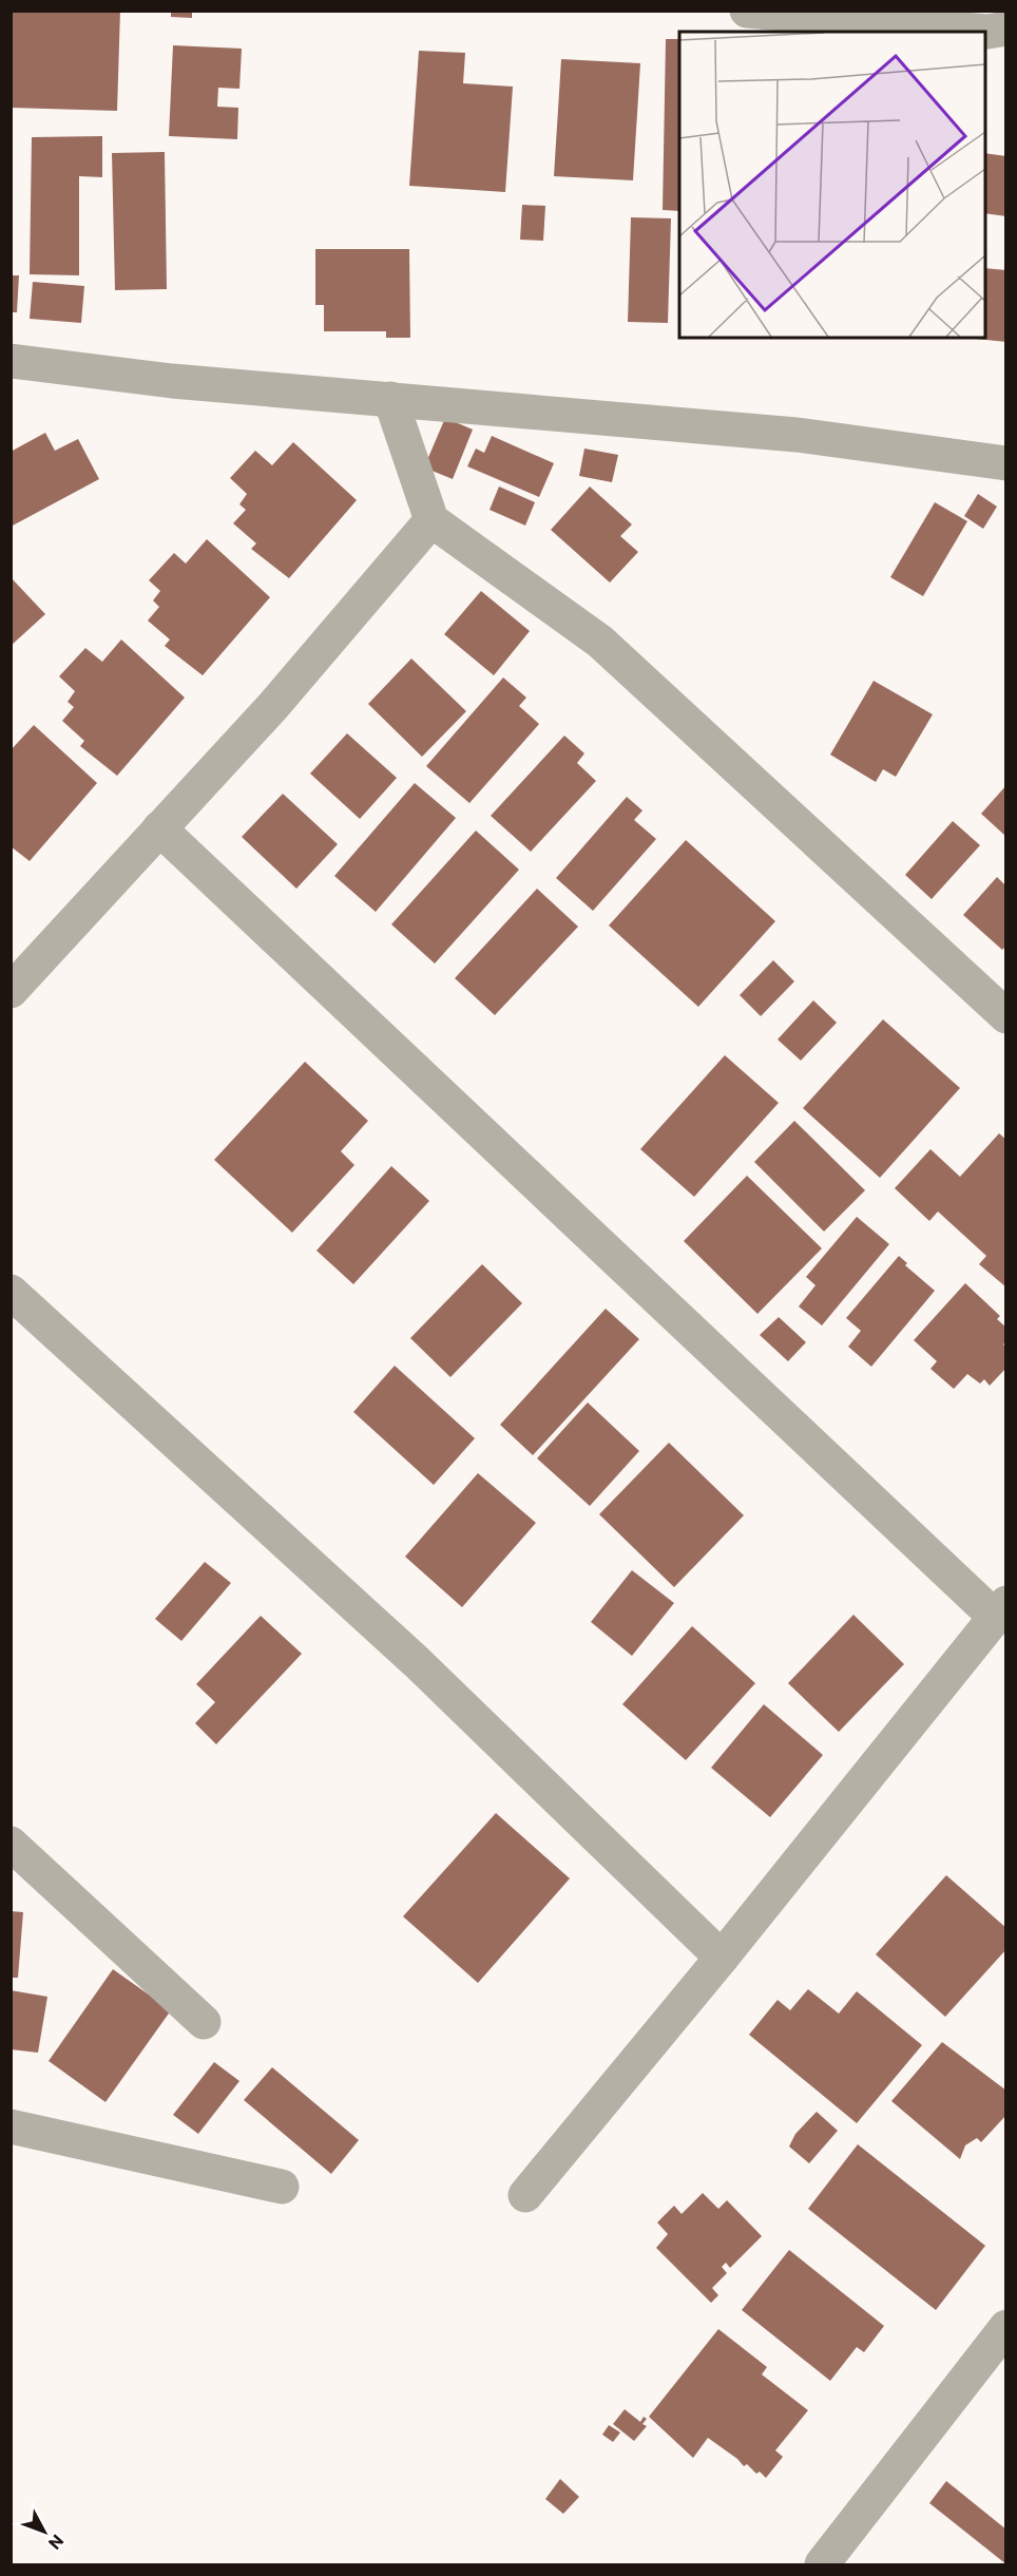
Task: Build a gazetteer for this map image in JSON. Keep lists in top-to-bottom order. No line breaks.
{"north":"bottom right"}
